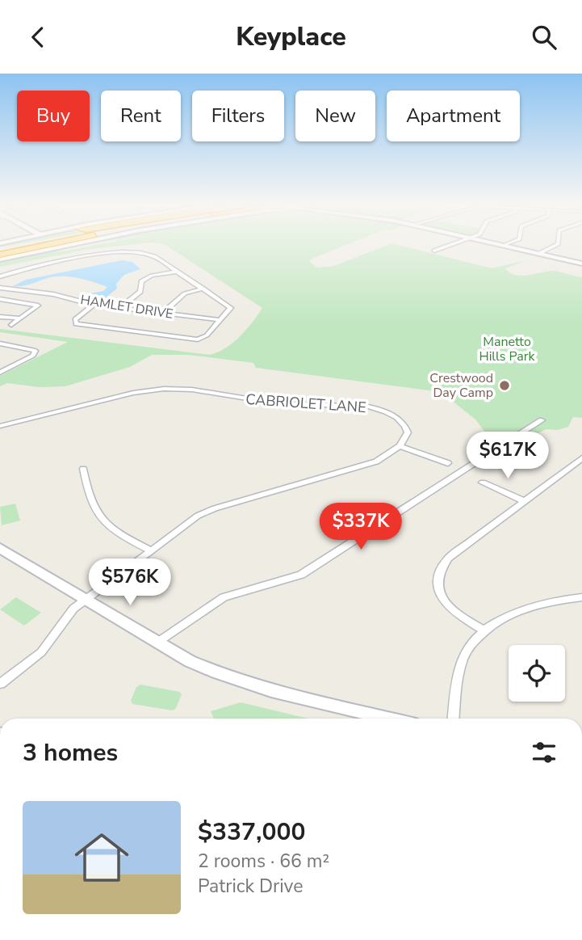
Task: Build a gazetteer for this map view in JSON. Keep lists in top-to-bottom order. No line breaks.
{"streets":{"street":["HAMLET DRIVE","CABRIOLET LANE"]},"parks":["Manetto Hills Park"],"places":["Crestwood Day Camp"],"page":{"header":"Keyplace","chip":["Buy","Rent","Filters","New","Apartment"],"price":["$617K","$337K","$576K"],"heading":"3 homes","list":[{"name":"$337,000","note":"2 rooms · 66 m² · Patrick Drive"}]}}
